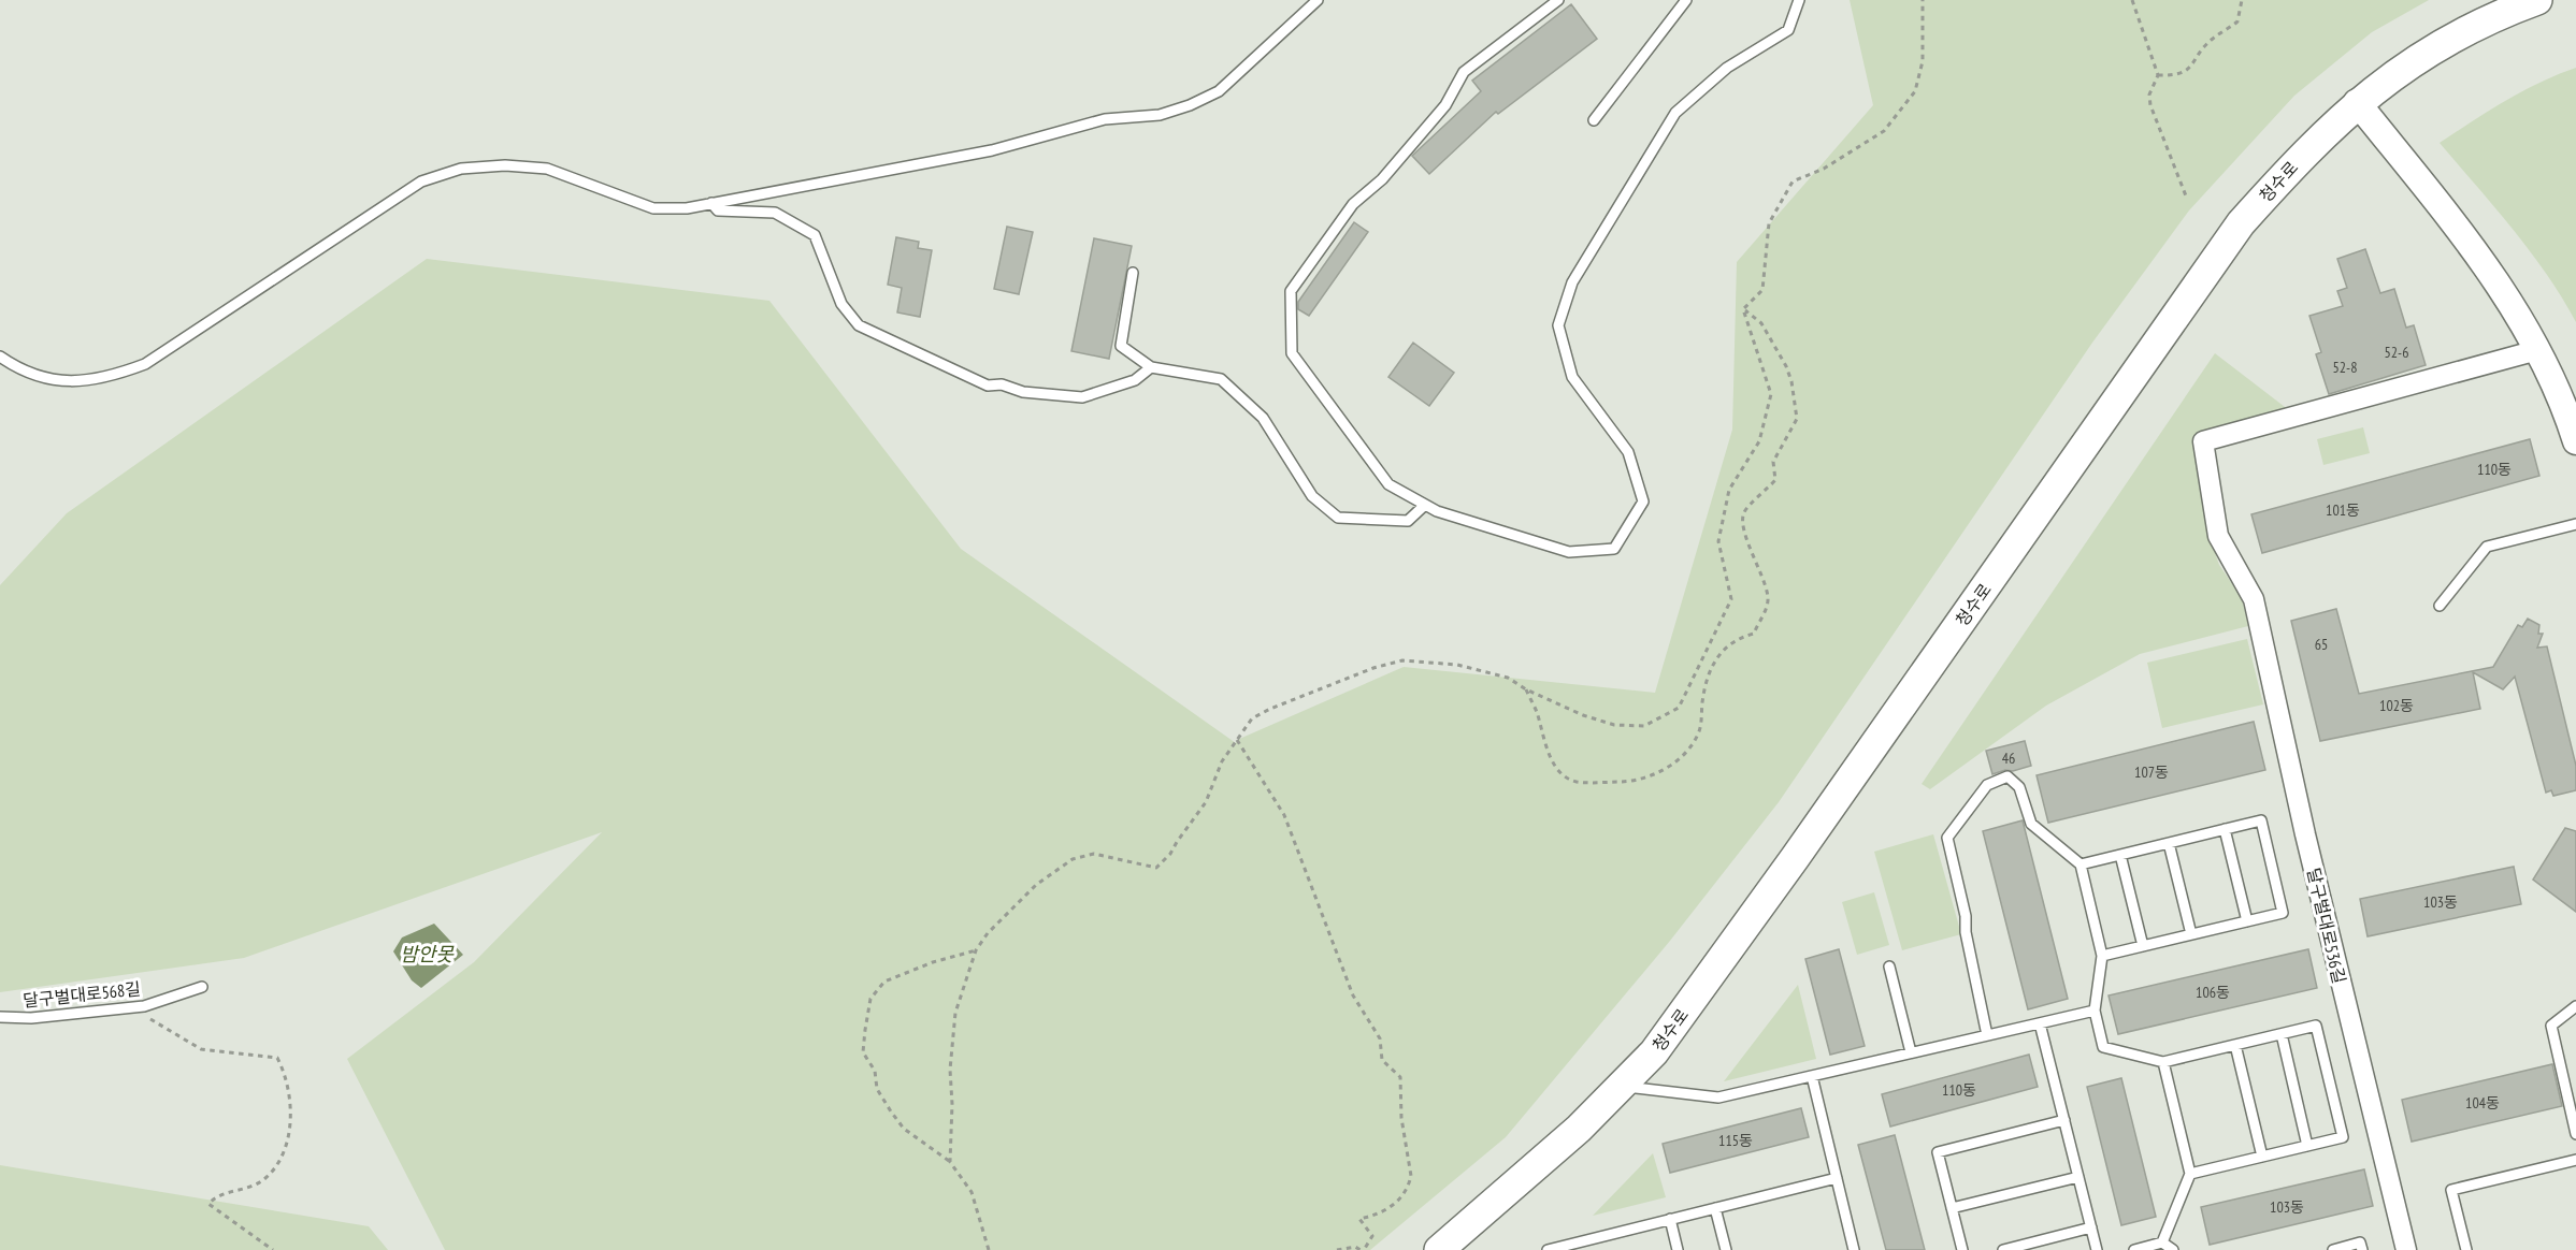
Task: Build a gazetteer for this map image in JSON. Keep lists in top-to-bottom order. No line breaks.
{"streets":{"main road":["청수로"],"street":["달구벌대로536길"],"lane":["달구벌대로568길"]},"water":["밤안못"],"house_numbers":["52-6","52-8","110동","101동","65","102동","46","107동","103동","106동","110동","104동","115동","103동"]}
